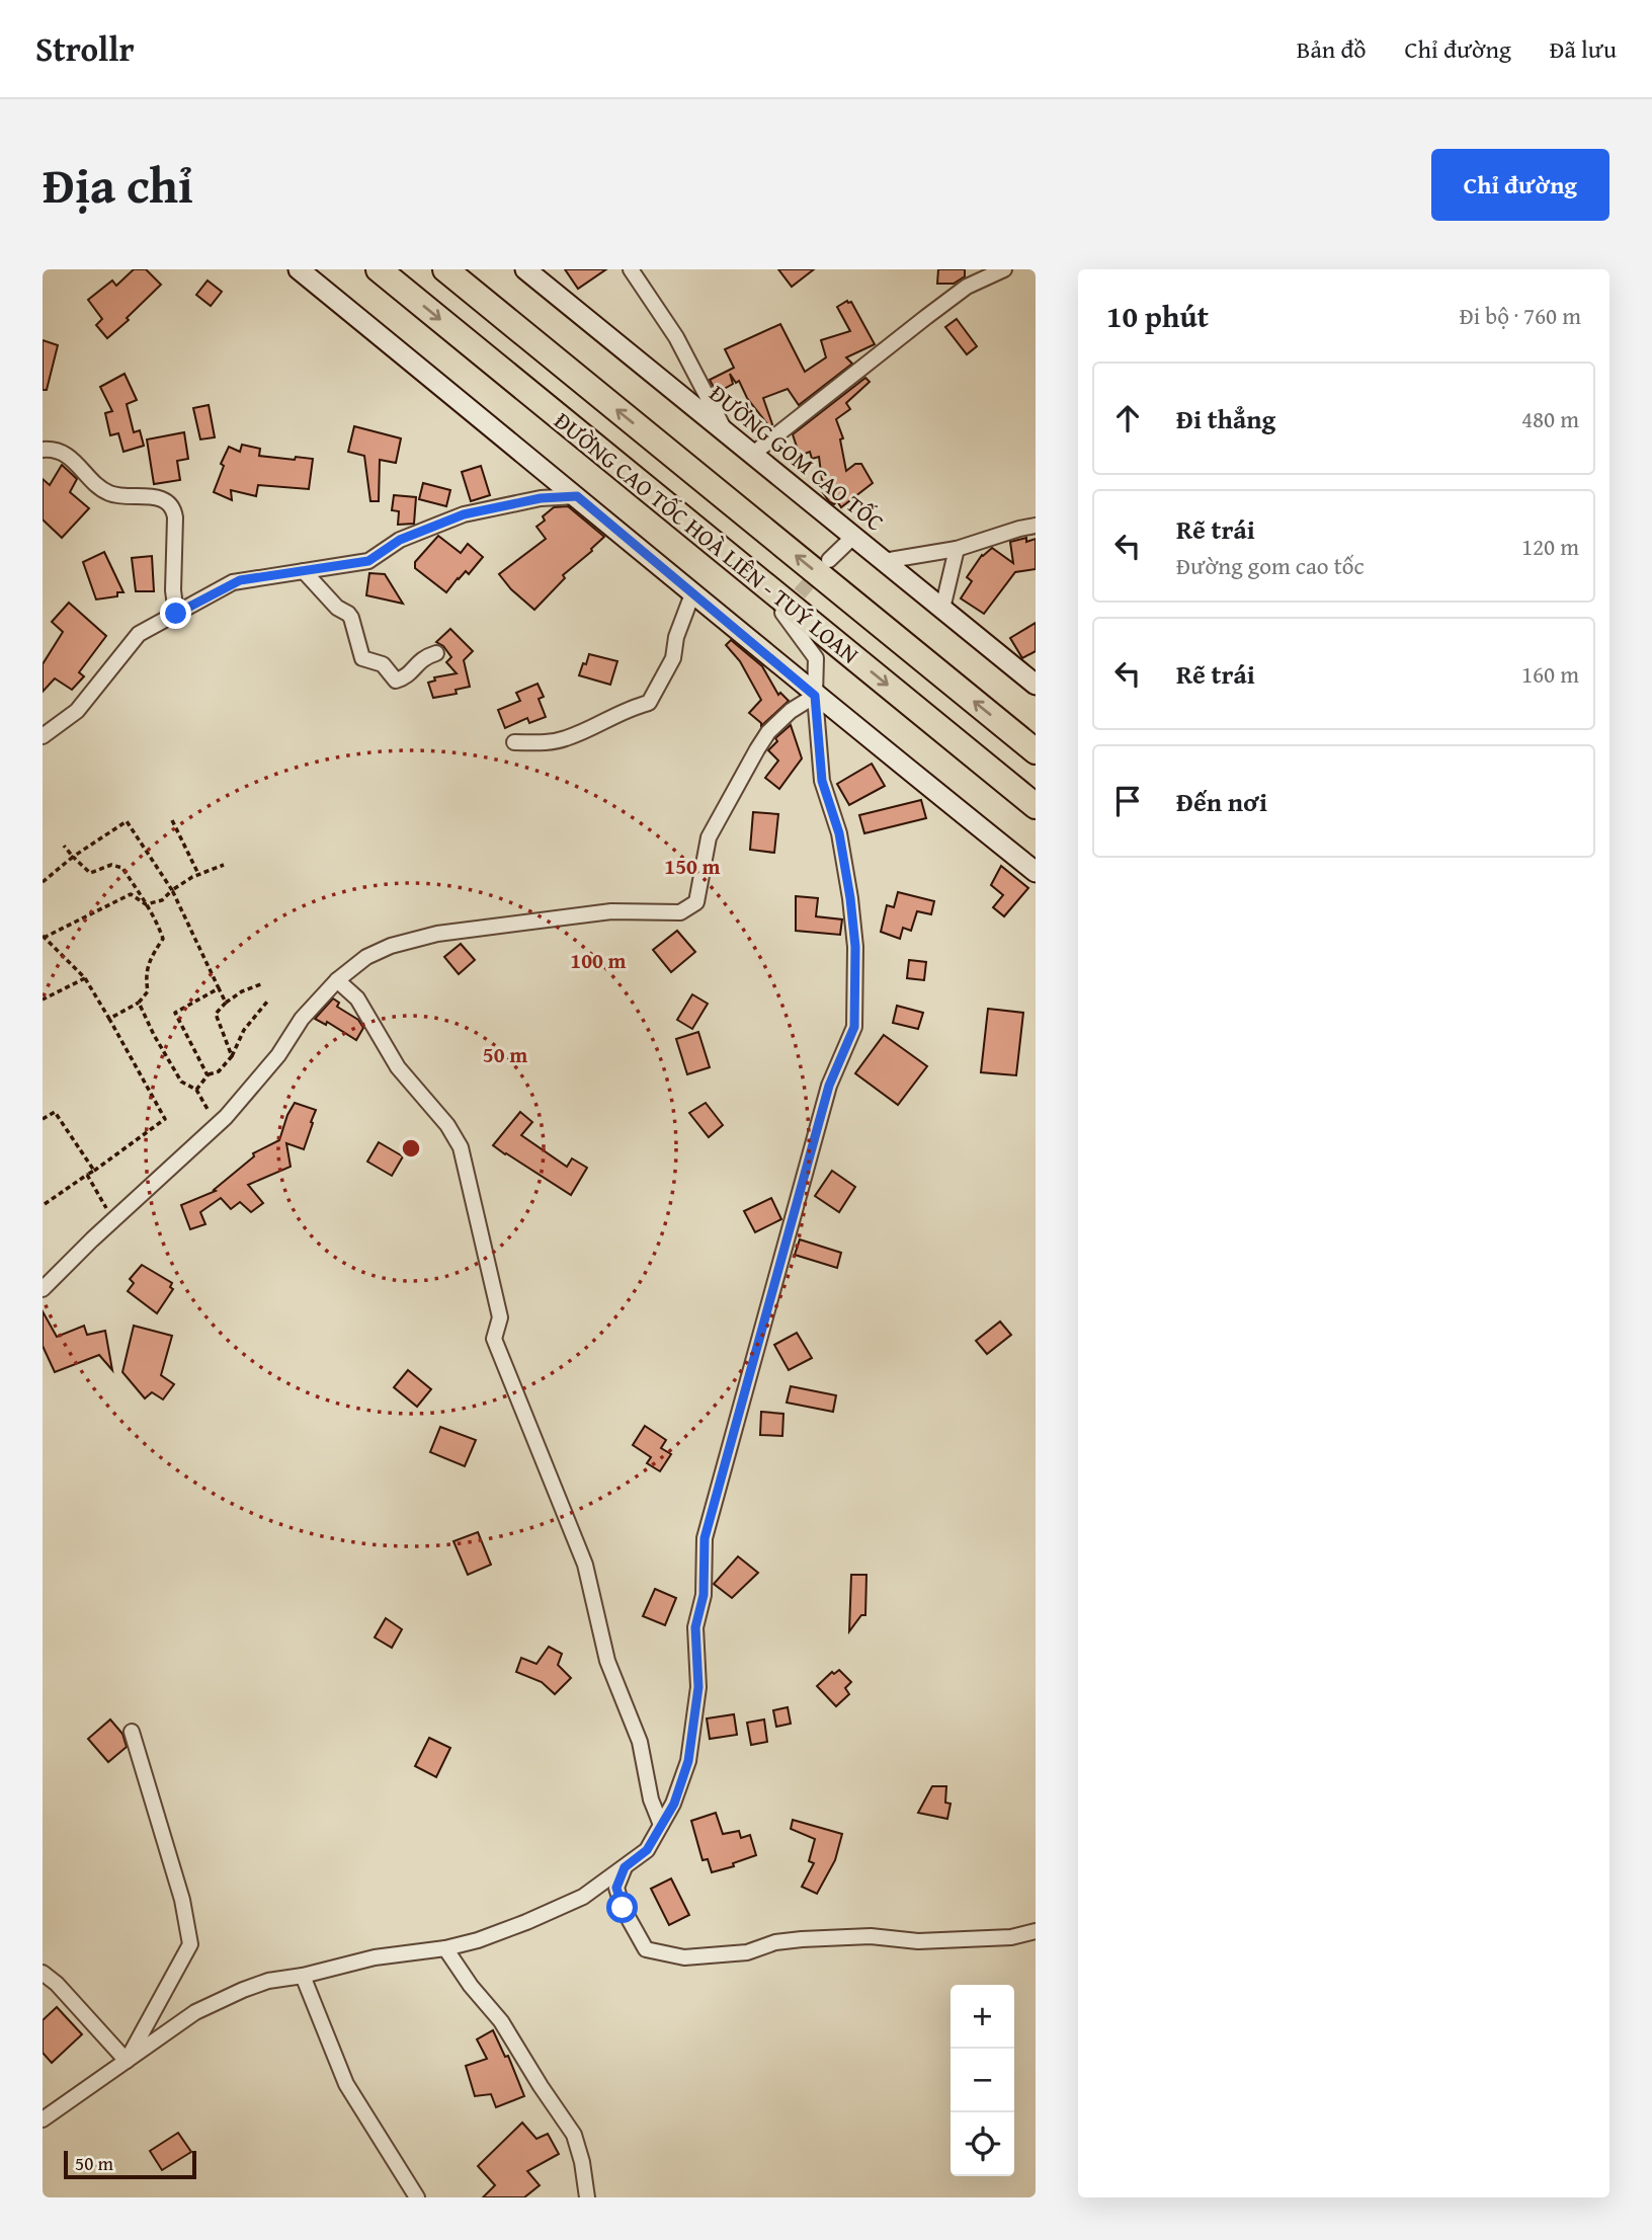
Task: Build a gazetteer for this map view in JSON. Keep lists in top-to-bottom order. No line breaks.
{"streets":{"highway":["ĐƯỜNG CAO TỐC HOÀ LIÊN - TUÝ LOAN"],"main road":["ĐƯỜNG GOM CAO TỐC"]},"scale_bar":"50 m","page":{"header":"Strollr","nav":["Bản đồ","Chỉ đường","Đã lưu"],"title":"Địa chỉ","buttons":"Chỉ đường","heading":["10 phút","Đi bộ · 760 m"],"list":[["Đi thẳng","480 m"],["Rẽ trái","Đường gom cao tốc","120 m"],["Rẽ trái","160 m"],"Đến nơi"],"map_buttons":["+","−"],"scale":"50 m"},"rings":["150 m","100 m","50 m"]}
